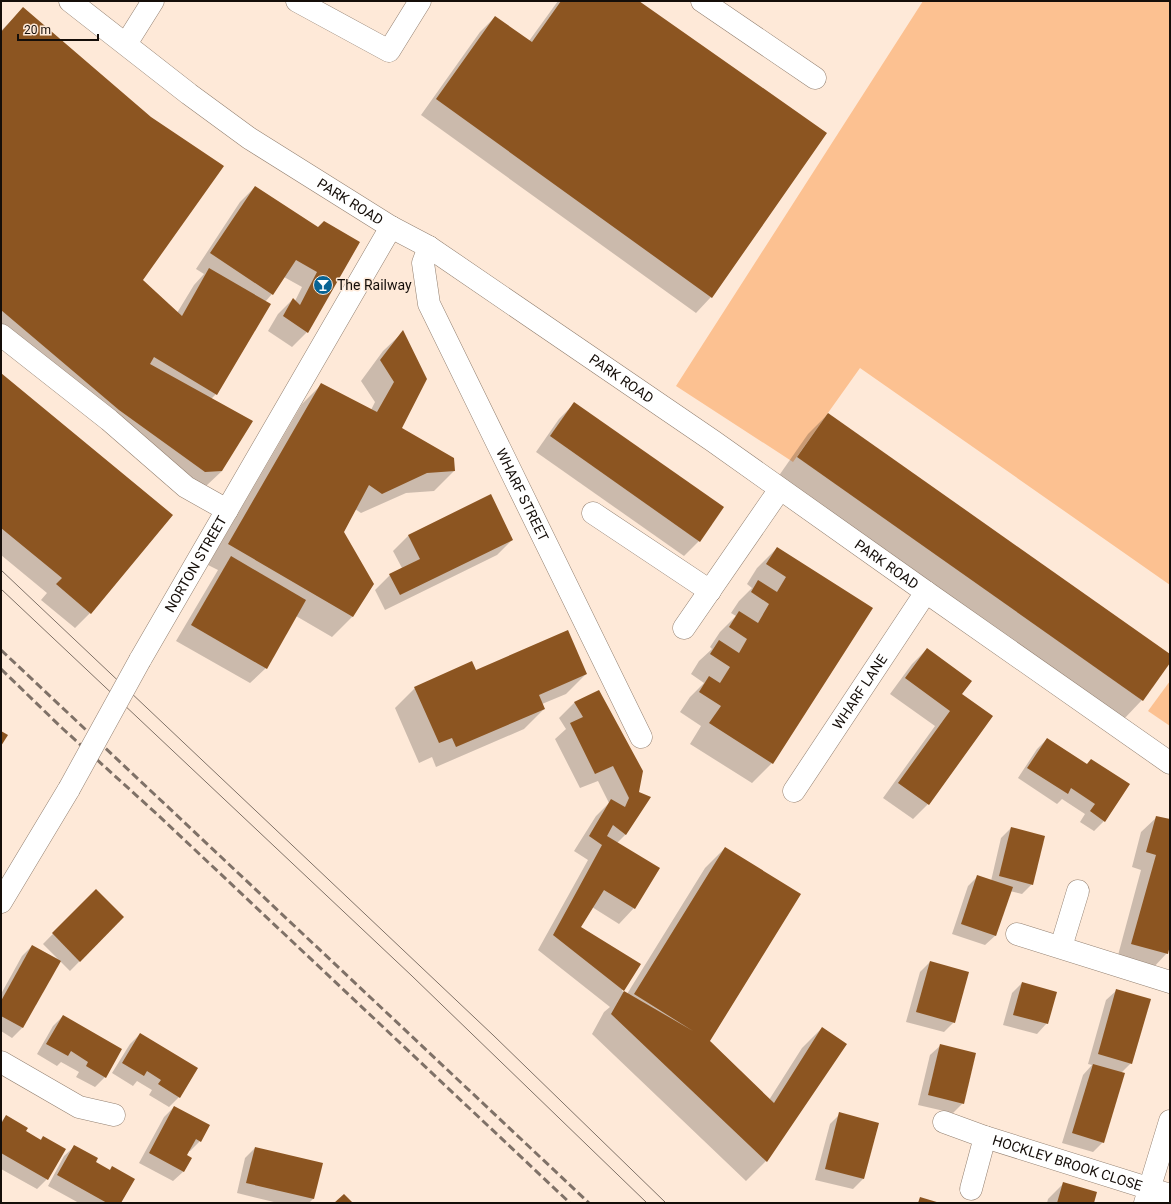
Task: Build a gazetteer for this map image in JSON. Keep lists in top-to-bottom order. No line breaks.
{"streets":{"street":["PARK ROAD","WHARF STREET","NORTON STREET","WHARF LANE","HOCKLEY BROOK CLOSE"]},"crossings":[["PARK ROAD","WHARF STREET"],["PARK ROAD","NORTON STREET"],["PARK ROAD","WHARF LANE"]],"places":{"bar":["The Railway"]},"scale_bar":"20 m"}
